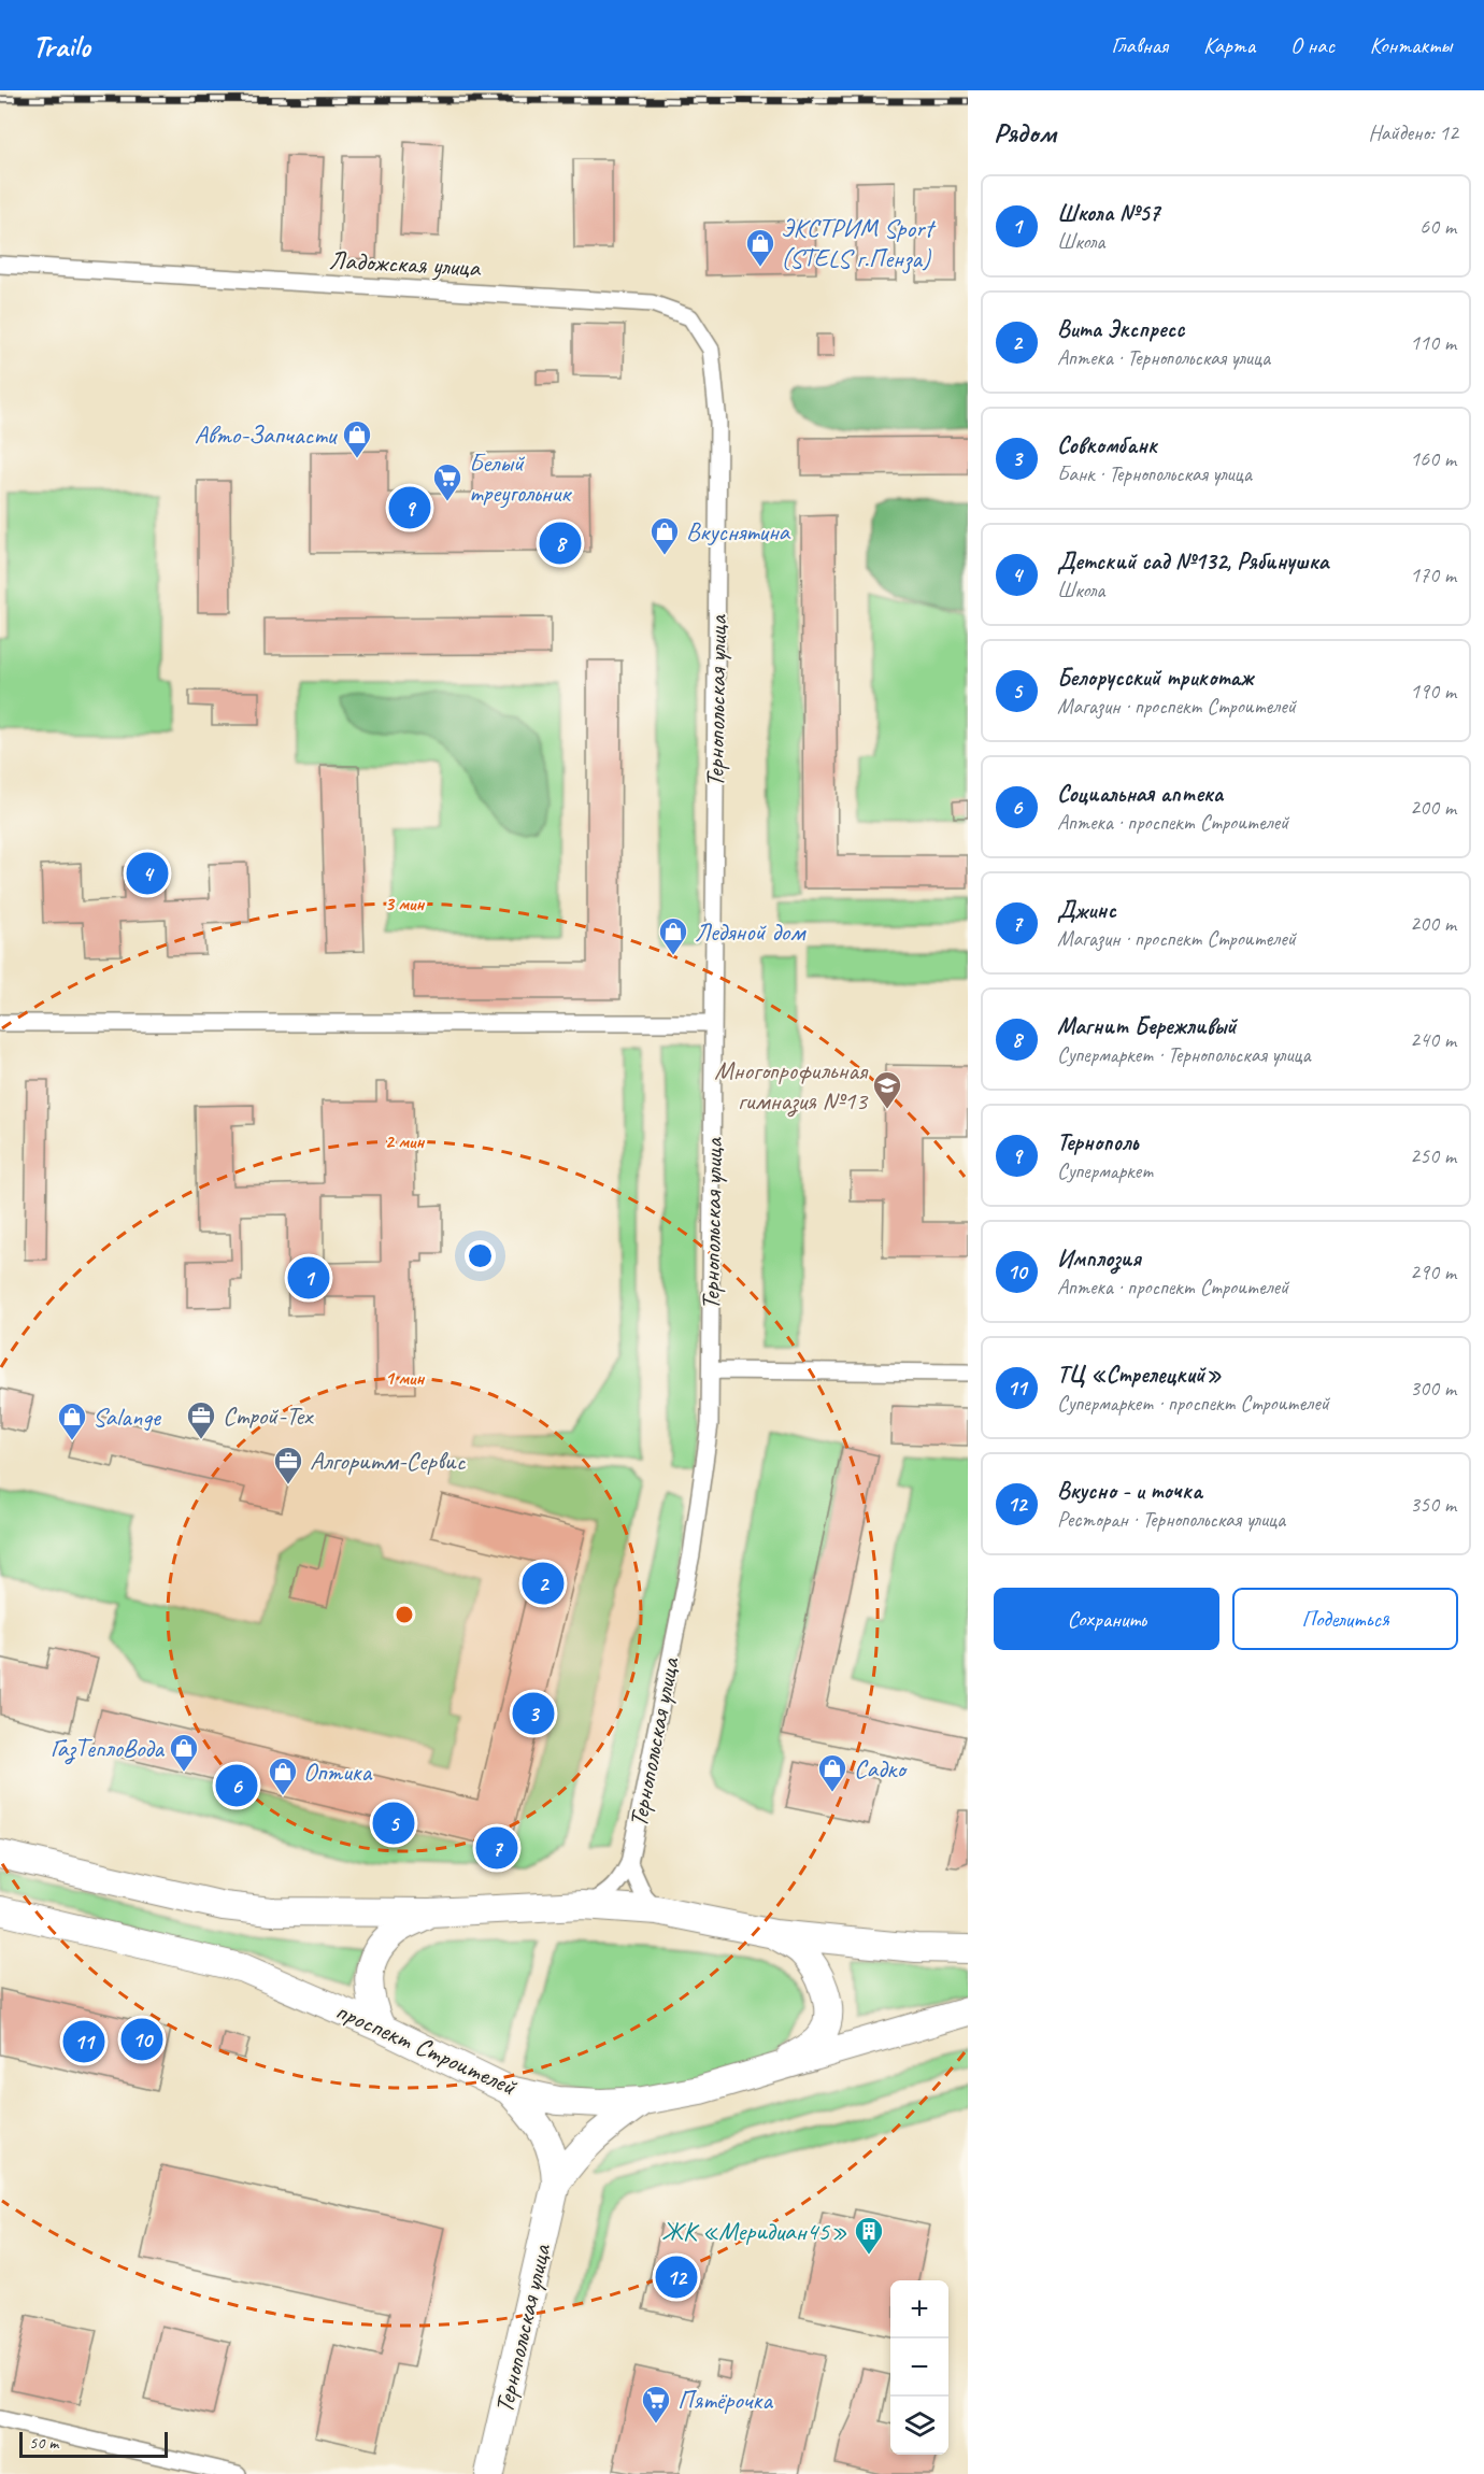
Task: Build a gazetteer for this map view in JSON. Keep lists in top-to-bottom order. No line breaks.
{"streets":{"main road":["Тернопольская улица","проспект Строителей"],"street":["Ладожская улица"]},"crossings":[["Ладожская улица","Тернопольская улица"],["Тернопольская улица","проспект Строителей"]],"places":{"shop":["ЭКСТРИМ Sport (STELS г.Пенза)","Авто-Запчасти","Вкуснятина","Ледяной дом","Salange","ГазТеплоВода","Садко","Оптика"],"supermarket":["Белый треугольник","Пятёрочка"],"school or university":["Многопрофильная гимназия №13"],"office":["Строй-Тех","Алгоритм-Сервис"],"building":["ЖК «Меридиан45»"]},"scale_bar":"50 m","page":{"header":"Trailo","nav":["Главная","Карта","О нас","Контакты"],"heading":["Рядом","Найдено: 12"],"list":[{"mark":"1","name":"Школа №57","note":"Школа","value":"60 m"},{"mark":"2","name":"Вита Экспресс","note":"Аптека · Тернопольская улица","value":"110 m"},{"mark":"3","name":"Совкомбанк","note":"Банк · Тернопольская улица","value":"160 m"},{"mark":"4","name":"Детский сад №132, Рябинушка","note":"Школа","value":"170 m"},{"mark":"5","name":"Белорусский трикотаж","note":"Магазин · проспект Строителей","value":"190 m"},{"mark":"6","name":"Социальная аптека","note":"Аптека · проспект Строителей","value":"200 m"},{"mark":"7","name":"Джинс","note":"Магазин · проспект Строителей","value":"200 m"},{"mark":"8","name":"Магнит Бережливый","note":"Супермаркет · Тернопольская улица","value":"240 m"},{"mark":"9","name":"Тернополь","note":"Супермаркет","value":"250 m"},{"mark":"10","name":"Имплозия","note":"Аптека · проспект Строителей","value":"290 m"},{"mark":"11","name":"ТЦ «Стрелецкий»","note":"Супермаркет · проспект Строителей","value":"300 m"},{"mark":"12","name":"Вкусно - и точка","note":"Ресторан · Тернопольская улица","value":"350 m"}],"pins":["9","8","4","1","2","3","6","5","7","10","11","12"],"buttons":["Сохранить","Поделиться"],"map_buttons":["+","−"],"scale":"50 m"},"rings":["3 мин","2 мин","1 мин"]}
